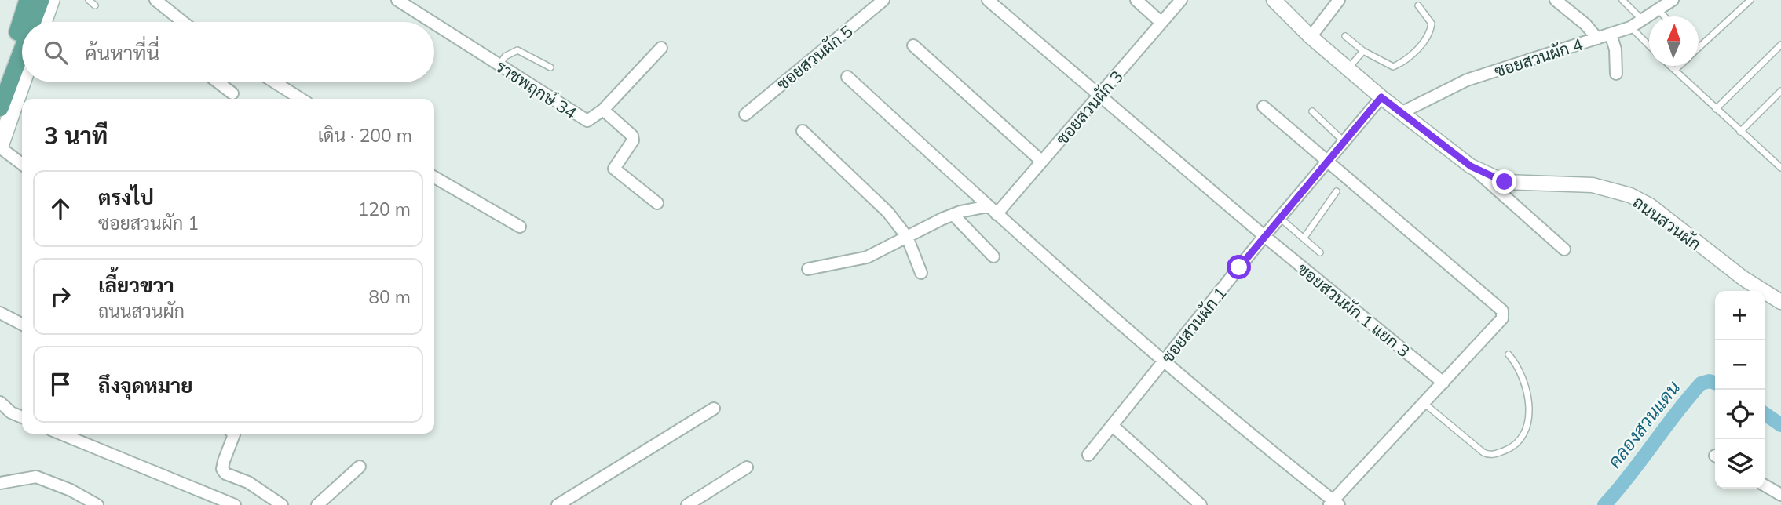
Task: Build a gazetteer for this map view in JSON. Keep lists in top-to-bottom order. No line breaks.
{"streets":{"street":["ซอยสวนผัก 5","ซอยสวนผัก 4","ราชพฤกษ์ 34","ซอยสวนผัก 3","ถนนสวนผัก","ซอยสวนผัก 1 แยก 3","ซอยสวนผัก 1"]},"crossings":[["ซอยสวนผัก 4","ถนนสวนผัก"],["ซอยสวนผัก 3","ซอยสวนผัก 1 แยก 3"],["ถนนสวนผัก","ซอยสวนผัก 1"],["ซอยสวนผัก 1 แยก 3","ซอยสวนผัก 1"]],"water":["คลองสวนแดน"],"north":"top","page":{"search":"ค้นหาที่นี่","heading":["3 นาที","เดิน · 200 m"],"list":[["ตรงไป","ซอยสวนผัก 1","120 m"],["เลี้ยวขวา","ถนนสวนผัก","80 m"],"ถึงจุดหมาย"],"map_buttons":["+","−"]}}
